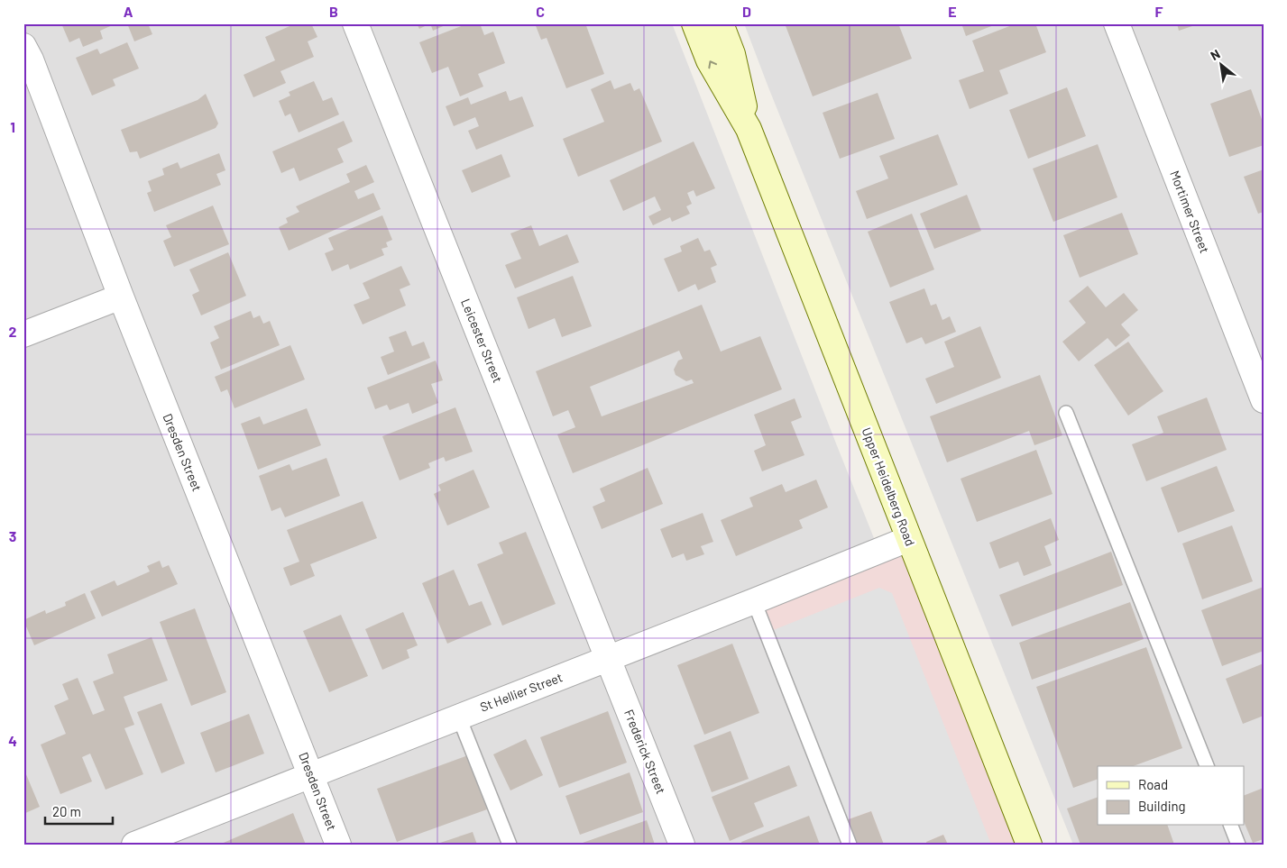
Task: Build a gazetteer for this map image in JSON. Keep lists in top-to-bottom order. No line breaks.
{"streets":{"main road":["Upper Heidelberg Road"],"street":["Mortimer Street","Leicester Street","Dresden Street","St Hellier Street","Frederick Street"]},"crossings":[["Leicester Street","St Hellier Street"],["Leicester Street","Frederick Street"],["Dresden Street","St Hellier Street"],["Upper Heidelberg Road","St Hellier Street"],["St Hellier Street","Frederick Street"]],"legend":["Road","Building"],"scale_bar":"20 m","north":"top left","grid":{"columns":["A","B","C","D","E","F"],"rows":["1","2","3","4"]}}
